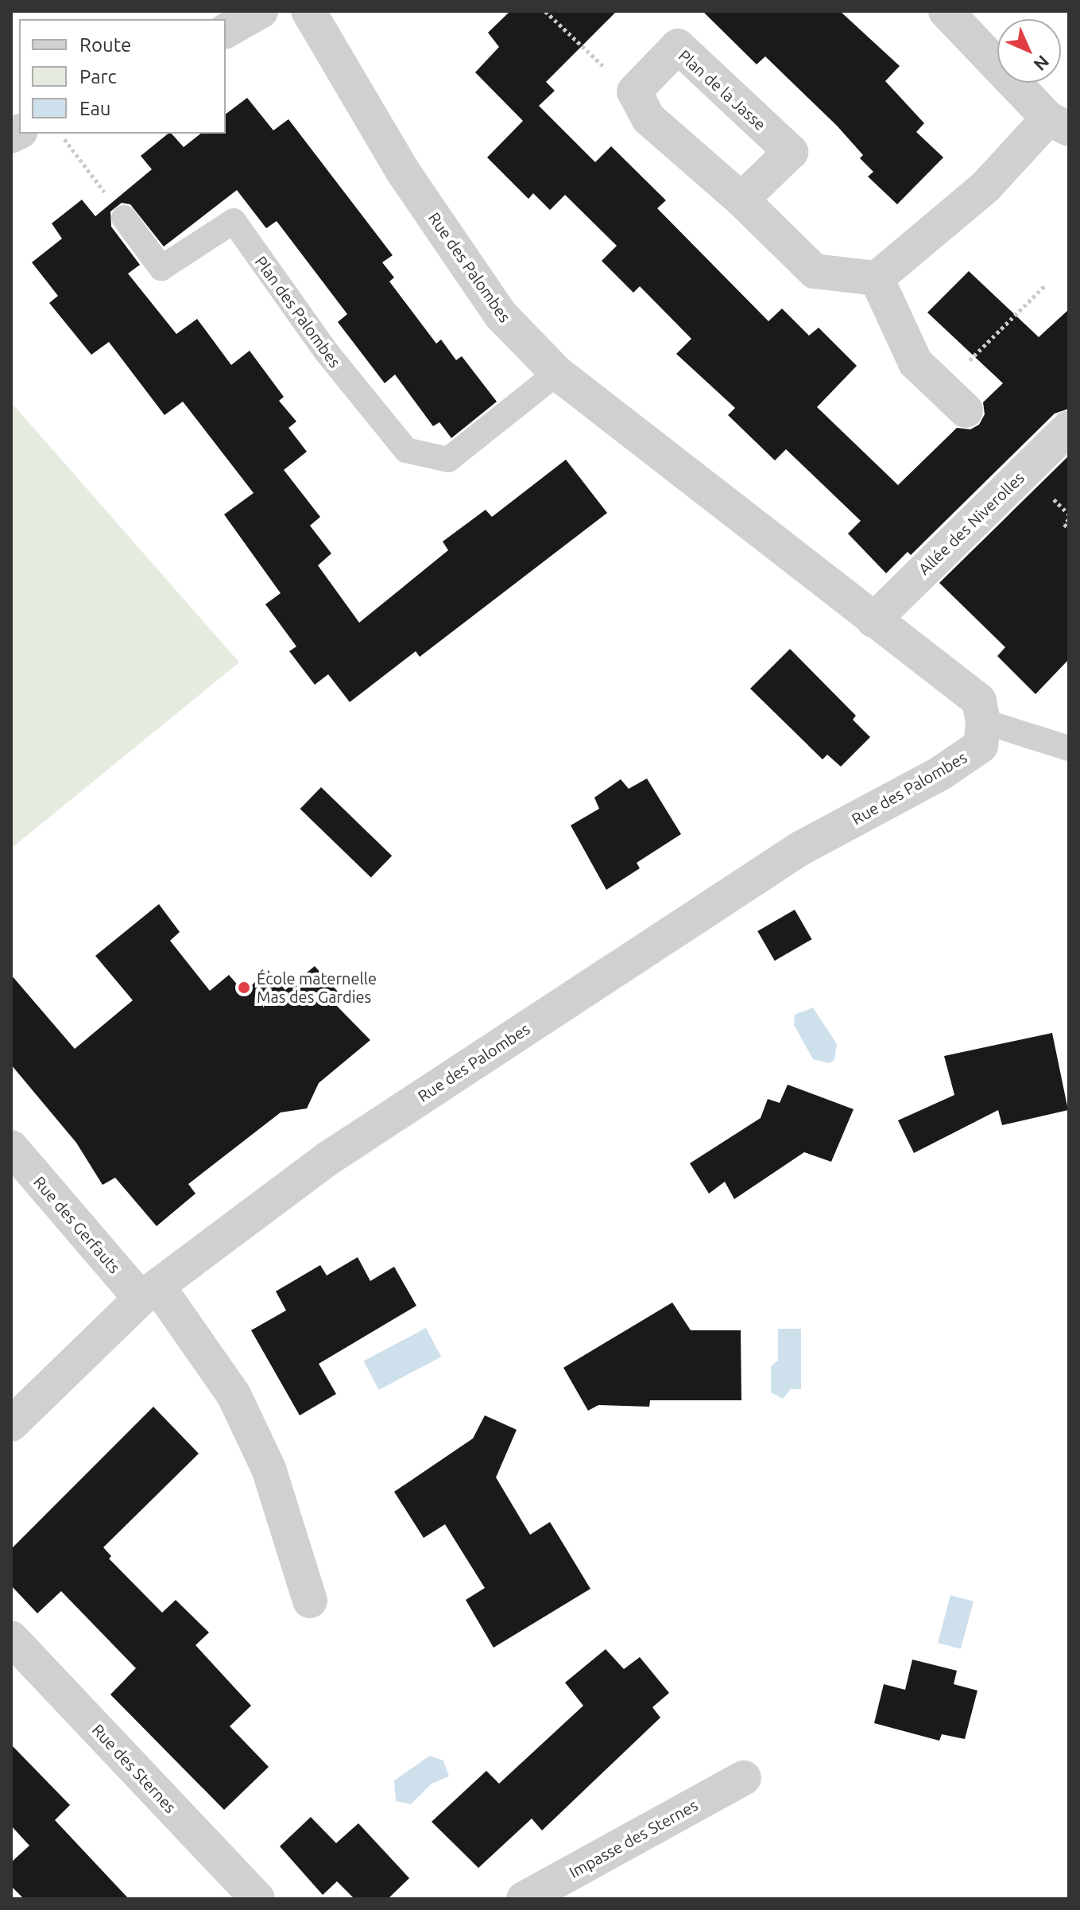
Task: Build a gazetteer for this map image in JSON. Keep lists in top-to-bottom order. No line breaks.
{"streets":{"street":["Plan de la Jasse","Rue des Palombes","Allée des Niverolles","Rue des Gerfauts","Rue des Sternes","Impasse des Sternes"],"lane":["Plan des Palombes"]},"crossings":[["Rue des Palombes","Plan des Palombes"],["Rue des Palombes","Allée des Niverolles"],["Rue des Palombes","Rue des Gerfauts"]],"places":["École maternelle Mas des Gardies"],"legend":["Route","Parc","Eau"],"north":"bottom right"}
